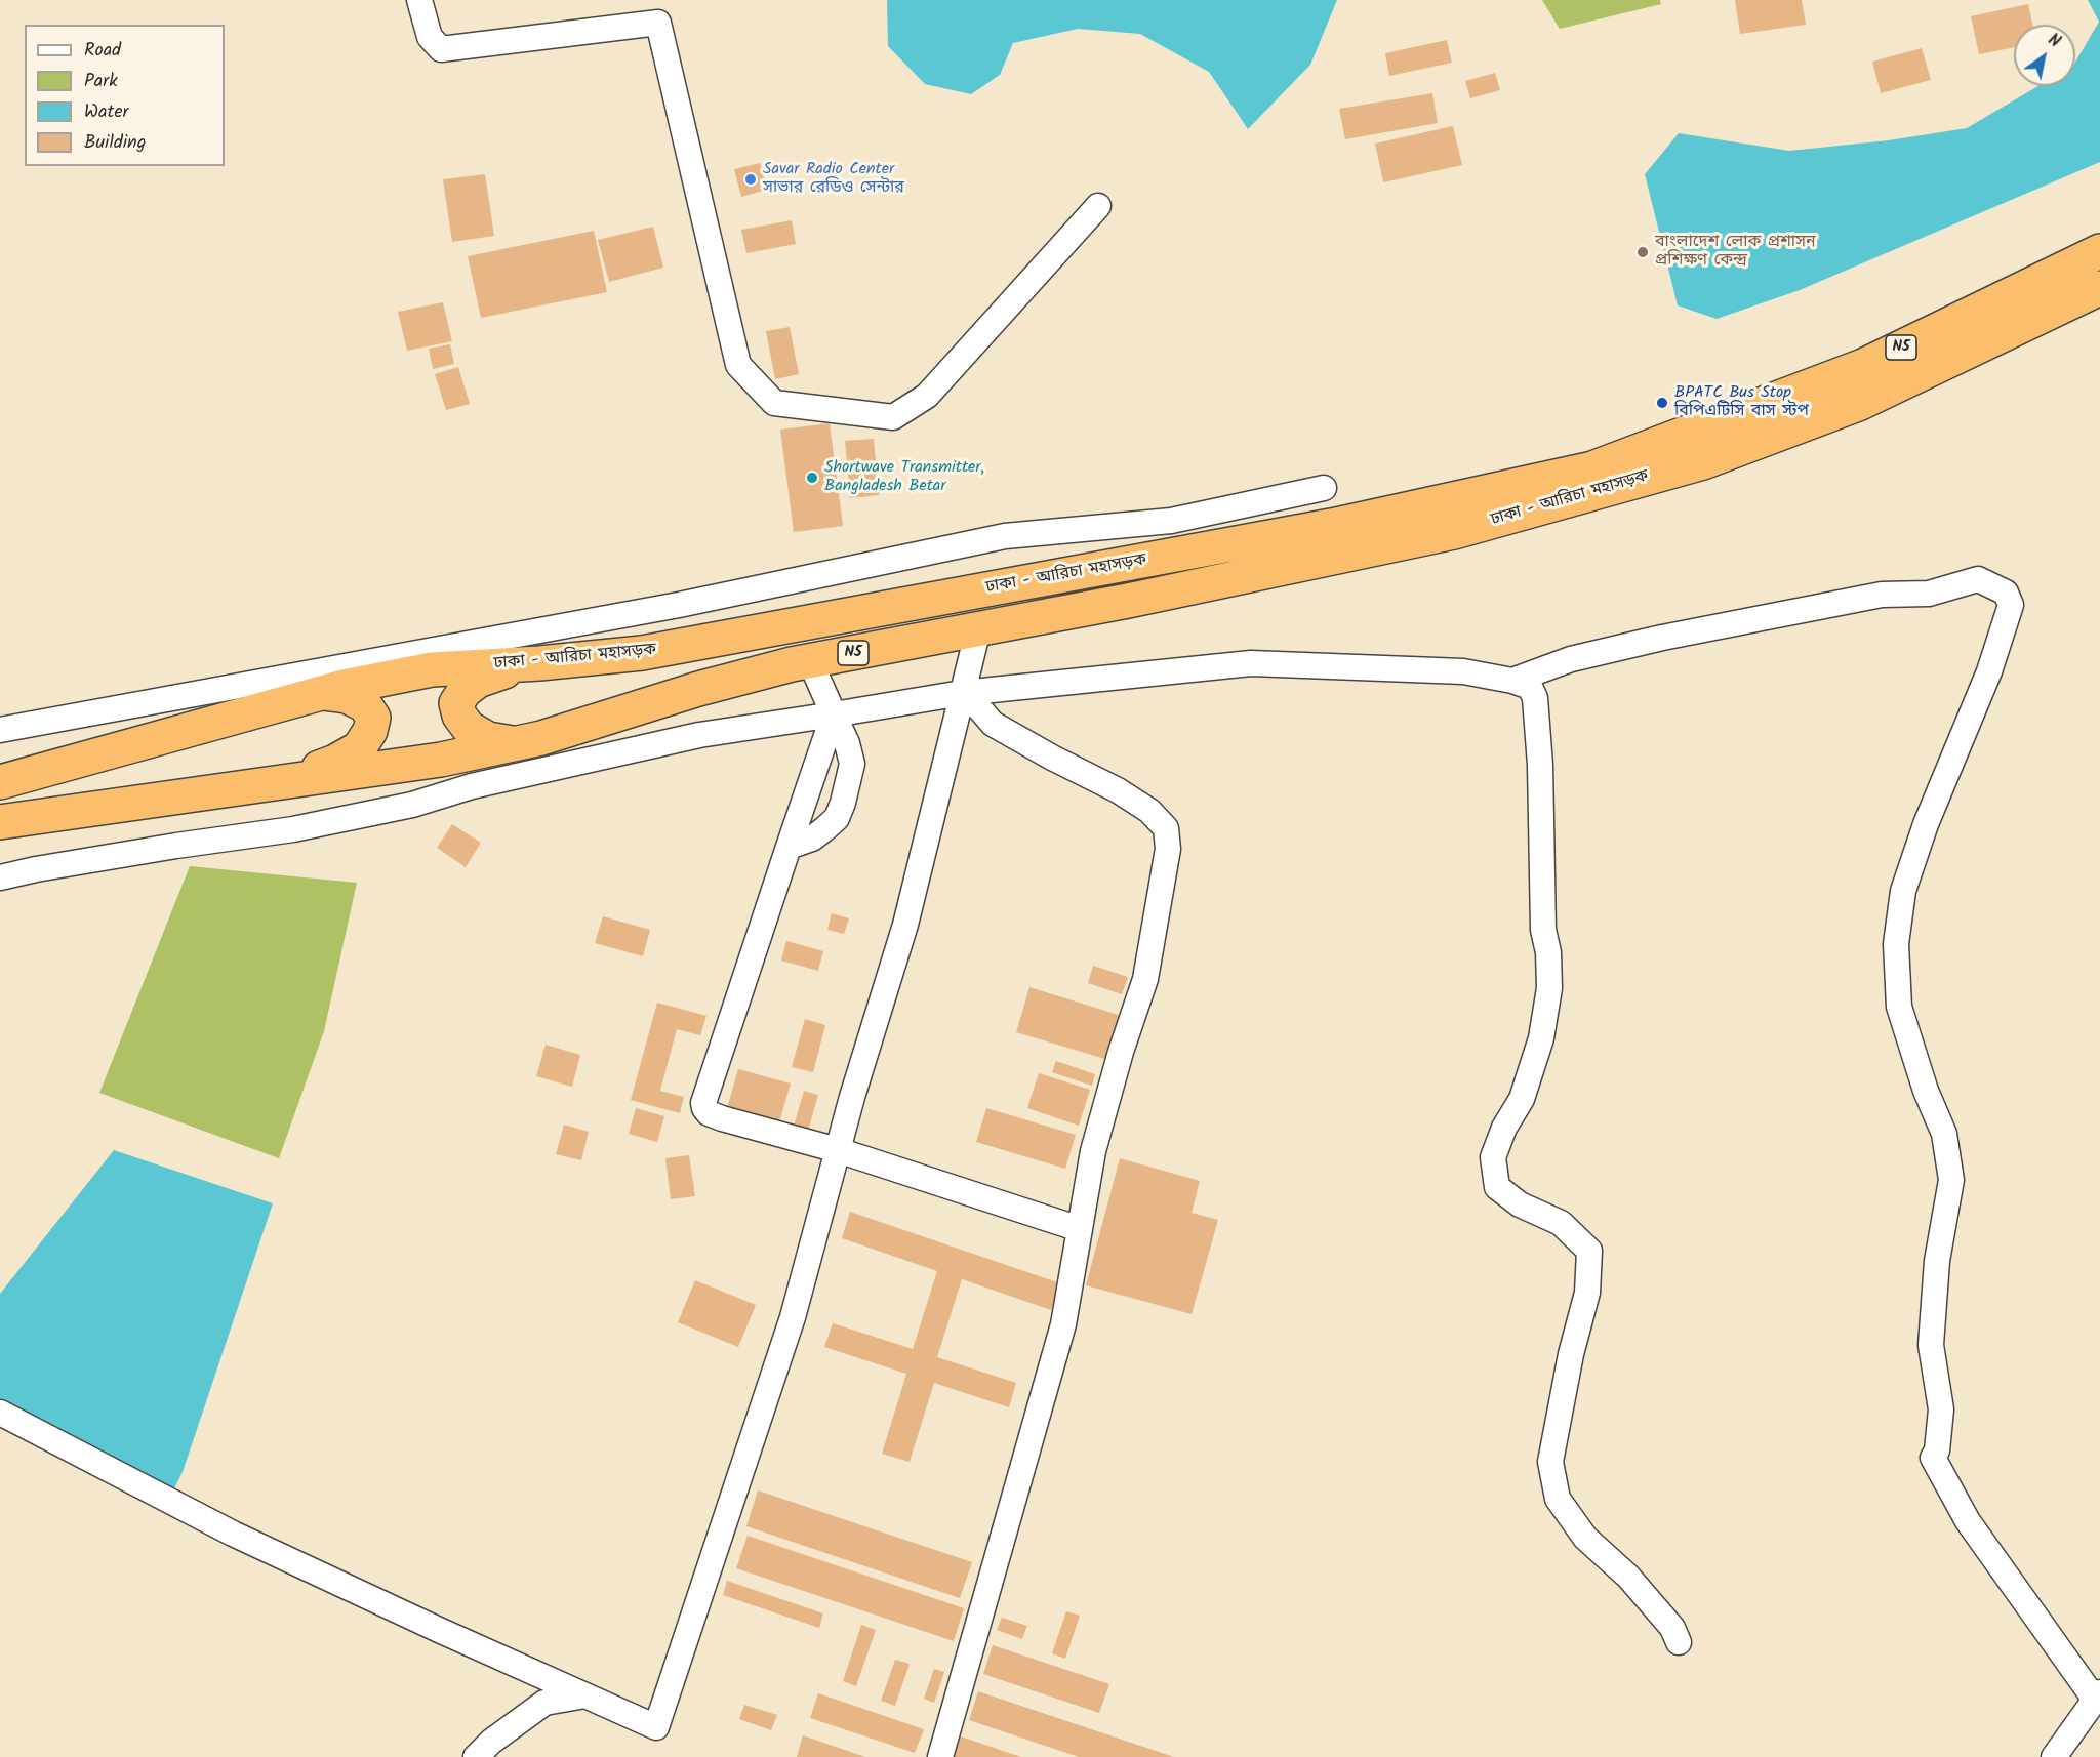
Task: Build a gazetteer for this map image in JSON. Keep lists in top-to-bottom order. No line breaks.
{"streets":{"highway":["N5","ঢাকা - আরিচা মহাসড়ক"]},"places":["Savar Radio Center সাভার রেডিও সেন্টার","বাংলাদেশ লোক প্রশাসন প্রশিক্ষণ কেন্দ্র","BPATC Bus Stop বিপিএটিসি বাস স্টপ","Shortwave Transmitter, Bangladesh Betar"],"legend":["Road","Park","Water","Building"],"north":"top right"}
